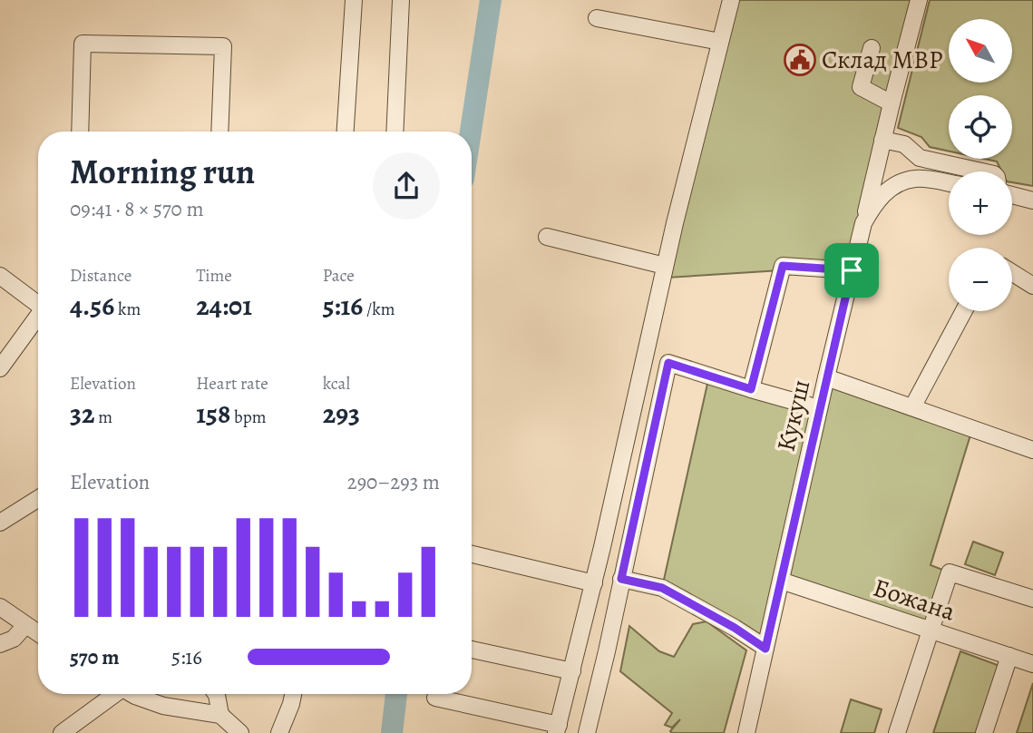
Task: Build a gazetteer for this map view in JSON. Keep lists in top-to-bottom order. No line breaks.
{"streets":{"street":["Кукуш","Божана"]},"crossings":[["Кукуш","Божана"]],"places":{"public building":["Склад МВР"]},"north":"top left","page":{"map_buttons":["+","−"],"heading":["Morning run","09:41 · 8 × 570 m"],"stats":[["Distance","4.56 km"],["Time","24:01"],["Pace","5:16 /km"],["Elevation","32 m"],["Heart rate","158 bpm"],["kcal","293"]],"chart":["Elevation","290–293 m"],"list":[{"name":"570 m","note":"5:16"}]}}
